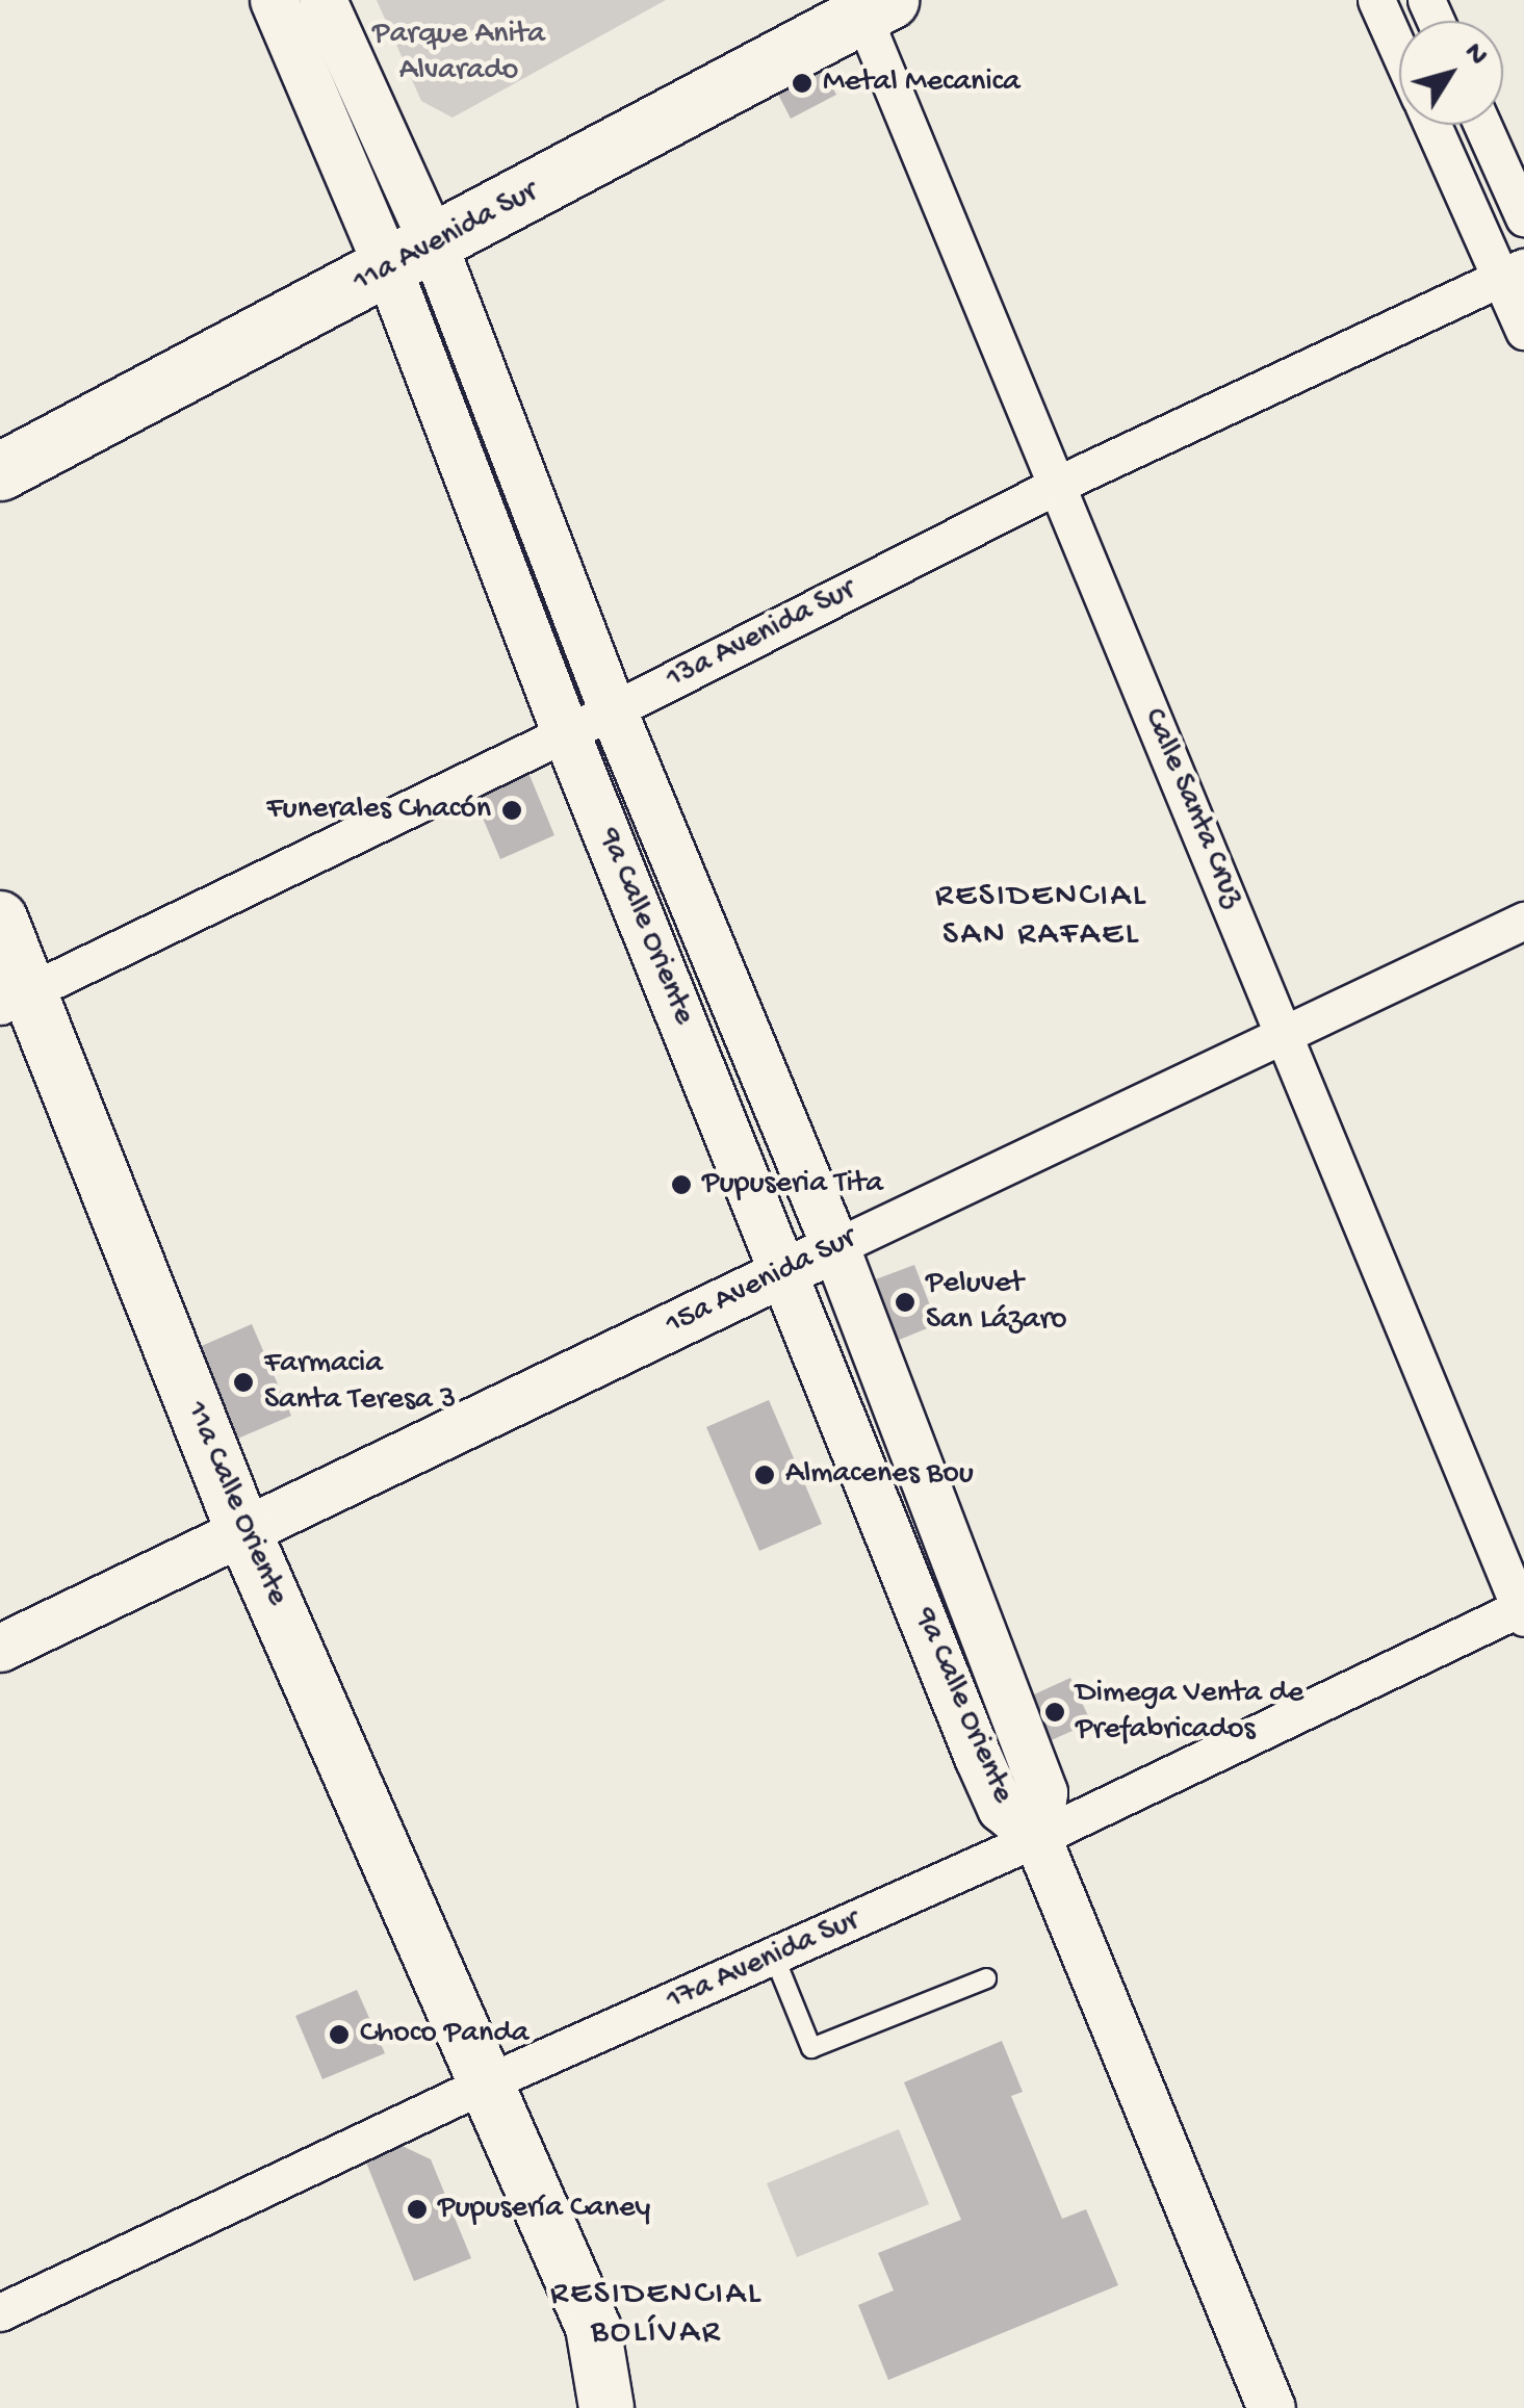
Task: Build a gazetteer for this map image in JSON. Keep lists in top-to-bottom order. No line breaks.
{"streets":{"main road":["11a Avenida Sur","11a Calle Oriente"],"street":["13a Avenida Sur","Calle Santa Cruz","9a Calle Oriente","15a Avenida Sur","17a Avenida Sur"]},"crossings":[["11a Avenida Sur","Calle Santa Cruz"],["11a Avenida Sur","9a Calle Oriente"],["13a Avenida Sur","Calle Santa Cruz"],["13a Avenida Sur","9a Calle Oriente"],["13a Avenida Sur","11a Calle Oriente"],["Calle Santa Cruz","15a Avenida Sur"],["Calle Santa Cruz","17a Avenida Sur"],["9a Calle Oriente","15a Avenida Sur"],["9a Calle Oriente","17a Avenida Sur"],["15a Avenida Sur","11a Calle Oriente"],["11a Calle Oriente","17a Avenida Sur"]],"districts":["RESIDENCIAL SAN RAFAEL","RESIDENCIAL BOLÍVAR"],"parks":["Parque Anita Alvarado"],"places":["Metal Mecanica","Funerales Chacón","Pupuseria Tita","Peluvet San Lázaro","Farmacia Santa Teresa 3","Almacenes Bou","Dimega Venta de Prefabricados","Choco Panda","Pupusería Caney"],"north":"top right"}
